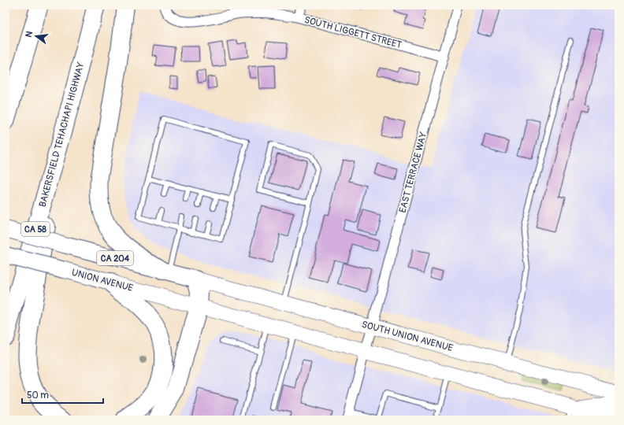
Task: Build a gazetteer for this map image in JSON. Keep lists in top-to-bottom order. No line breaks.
{"streets":{"highway":["BAKERSFIELD TEHACHAPI HIGHWAY","CA 58","CA 204","UNION AVENUE"],"main road":["SOUTH UNION AVENUE"],"street":["SOUTH LIGGETT STREET","EAST TERRACE WAY"]},"crossings":[["SOUTH LIGGETT STREET","EAST TERRACE WAY"],["EAST TERRACE WAY","SOUTH UNION AVENUE"],["CA 204","SOUTH UNION AVENUE"],["UNION AVENUE","SOUTH UNION AVENUE"]],"scale_bar":"50 m","north":"left"}
